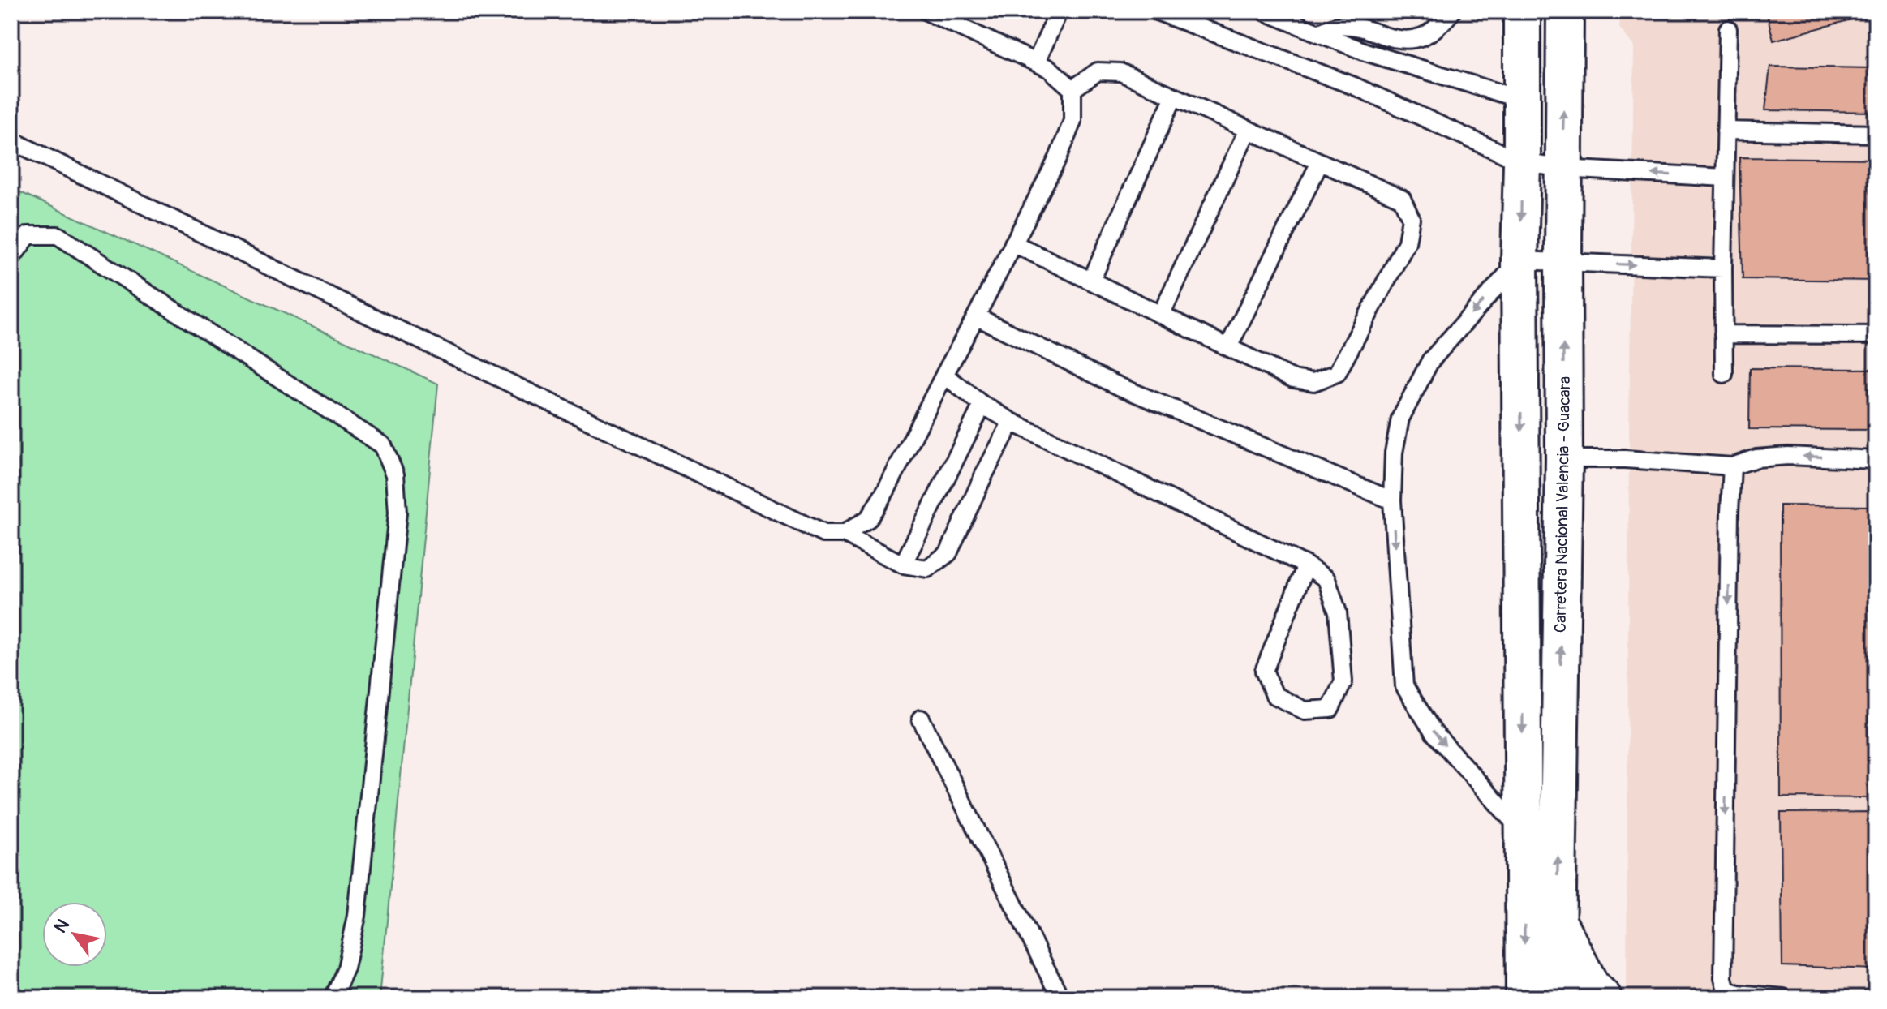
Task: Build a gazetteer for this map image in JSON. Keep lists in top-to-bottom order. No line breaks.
{"streets":{"main road":["Carretera Nacional Valencia - Guacara"]},"north":"top left"}
